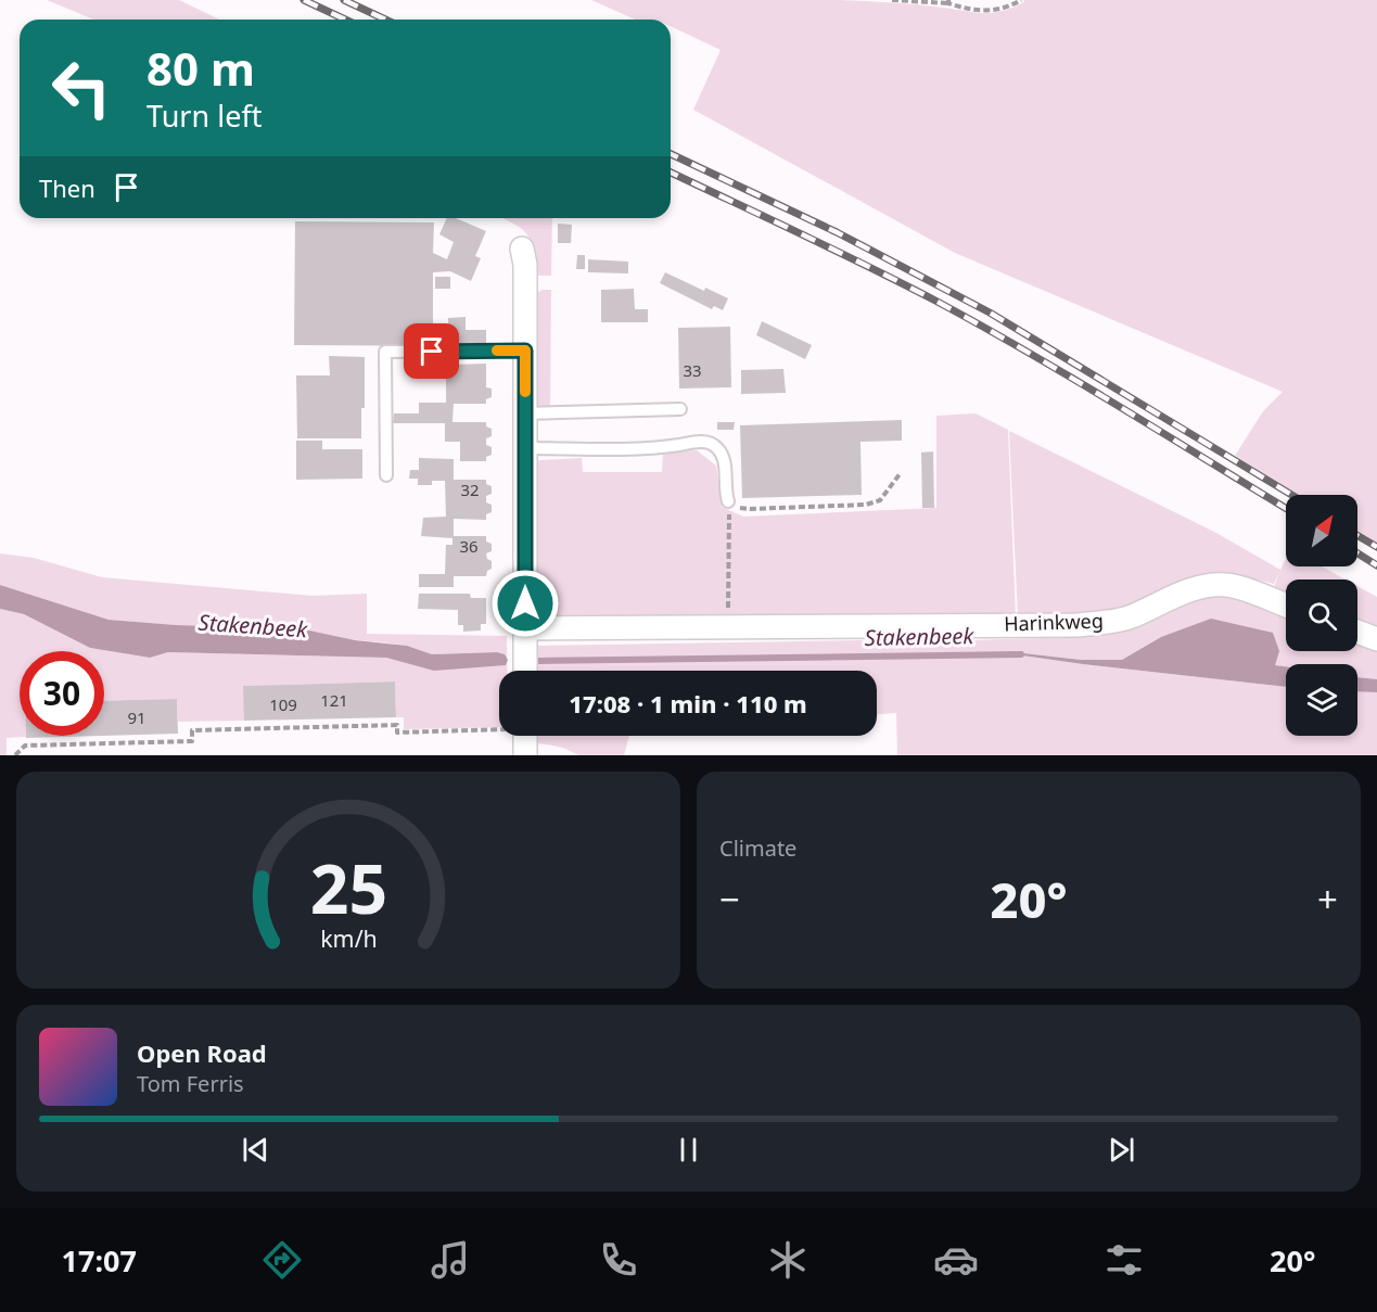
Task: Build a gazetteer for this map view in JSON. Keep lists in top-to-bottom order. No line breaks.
{"streets":{"street":["Harinkweg"]},"water":["Stakenbeek"],"house_numbers":["33","32","36","121","109","91"],"north":"top right","page":{"turn":["80 m","Turn left"],"then":"Then","limit":"30","trip":"17:08 · 1 min · 110 m","tile":"Climate","heat":["−","20°","+"],"song":["Open Road","Tom Ferris"],"tabs":["17:07","20°"],"gauge":["25","km/h"]}}
